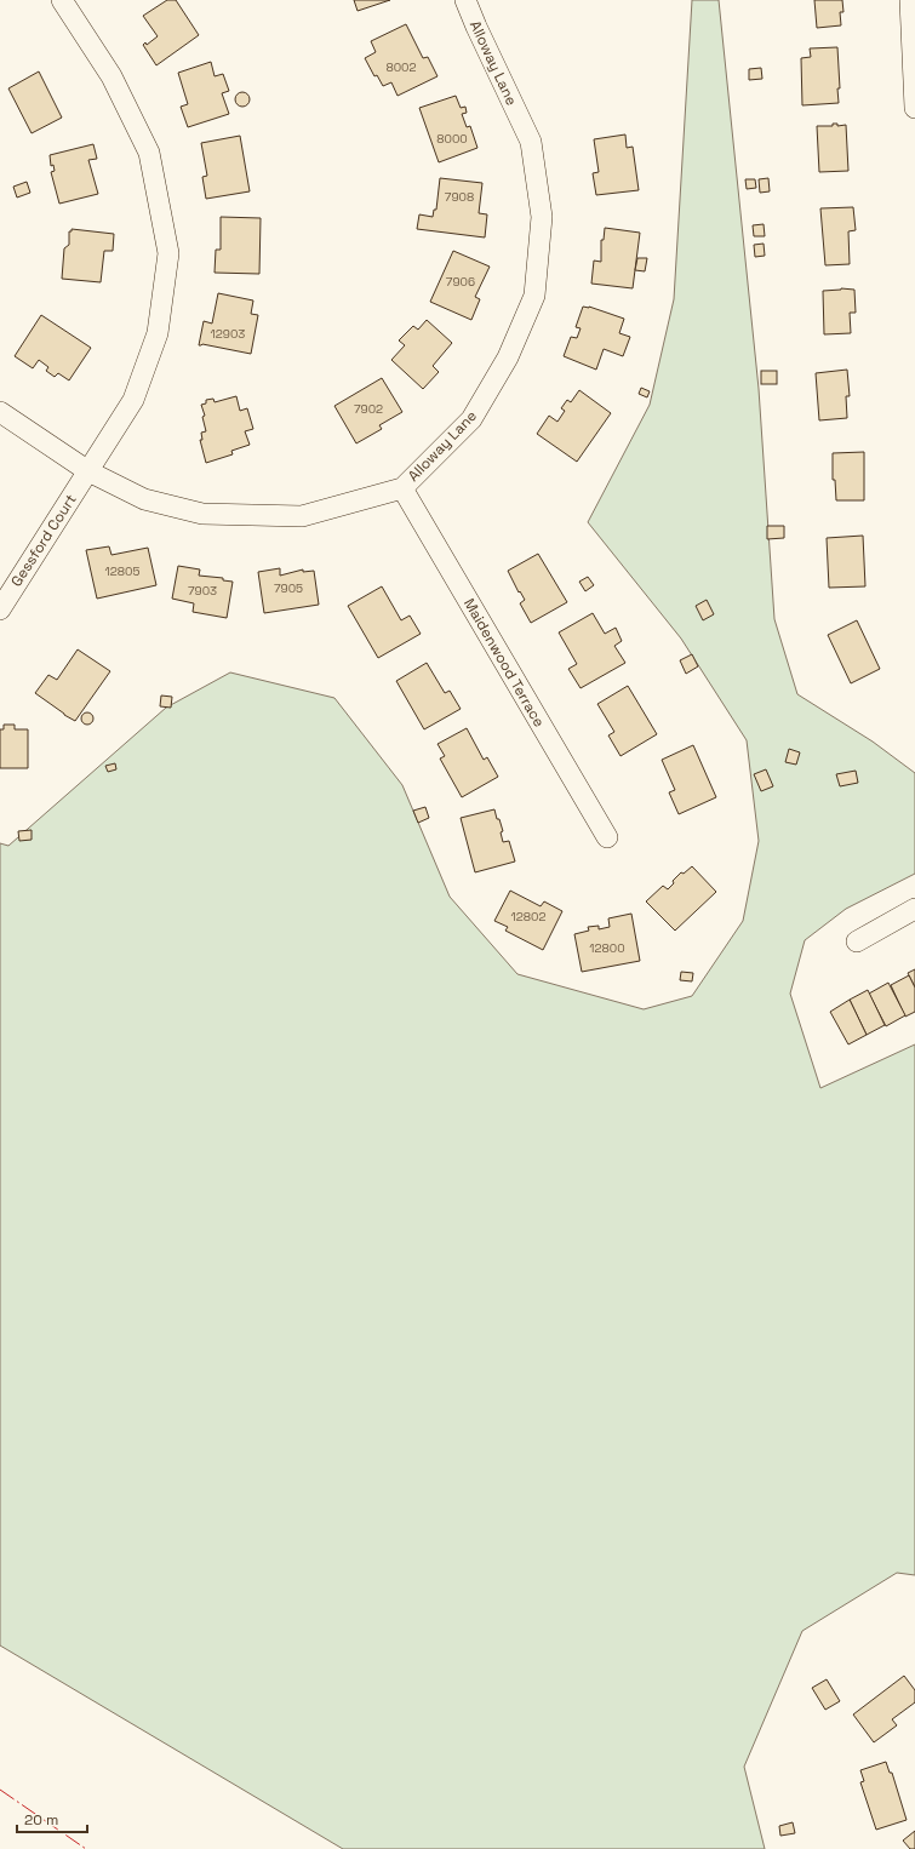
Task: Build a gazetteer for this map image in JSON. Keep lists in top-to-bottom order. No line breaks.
{"streets":{"street":["Alloway Lane","Gessford Court","Maidenwood Terrace"]},"crossings":[["Alloway Lane","Gessford Court"],["Alloway Lane","Maidenwood Terrace"]],"house_numbers":["8002","8000","7908","7906","12903","7902","12805","7905","7903","12802","12800"],"scale_bar":"20 m"}
